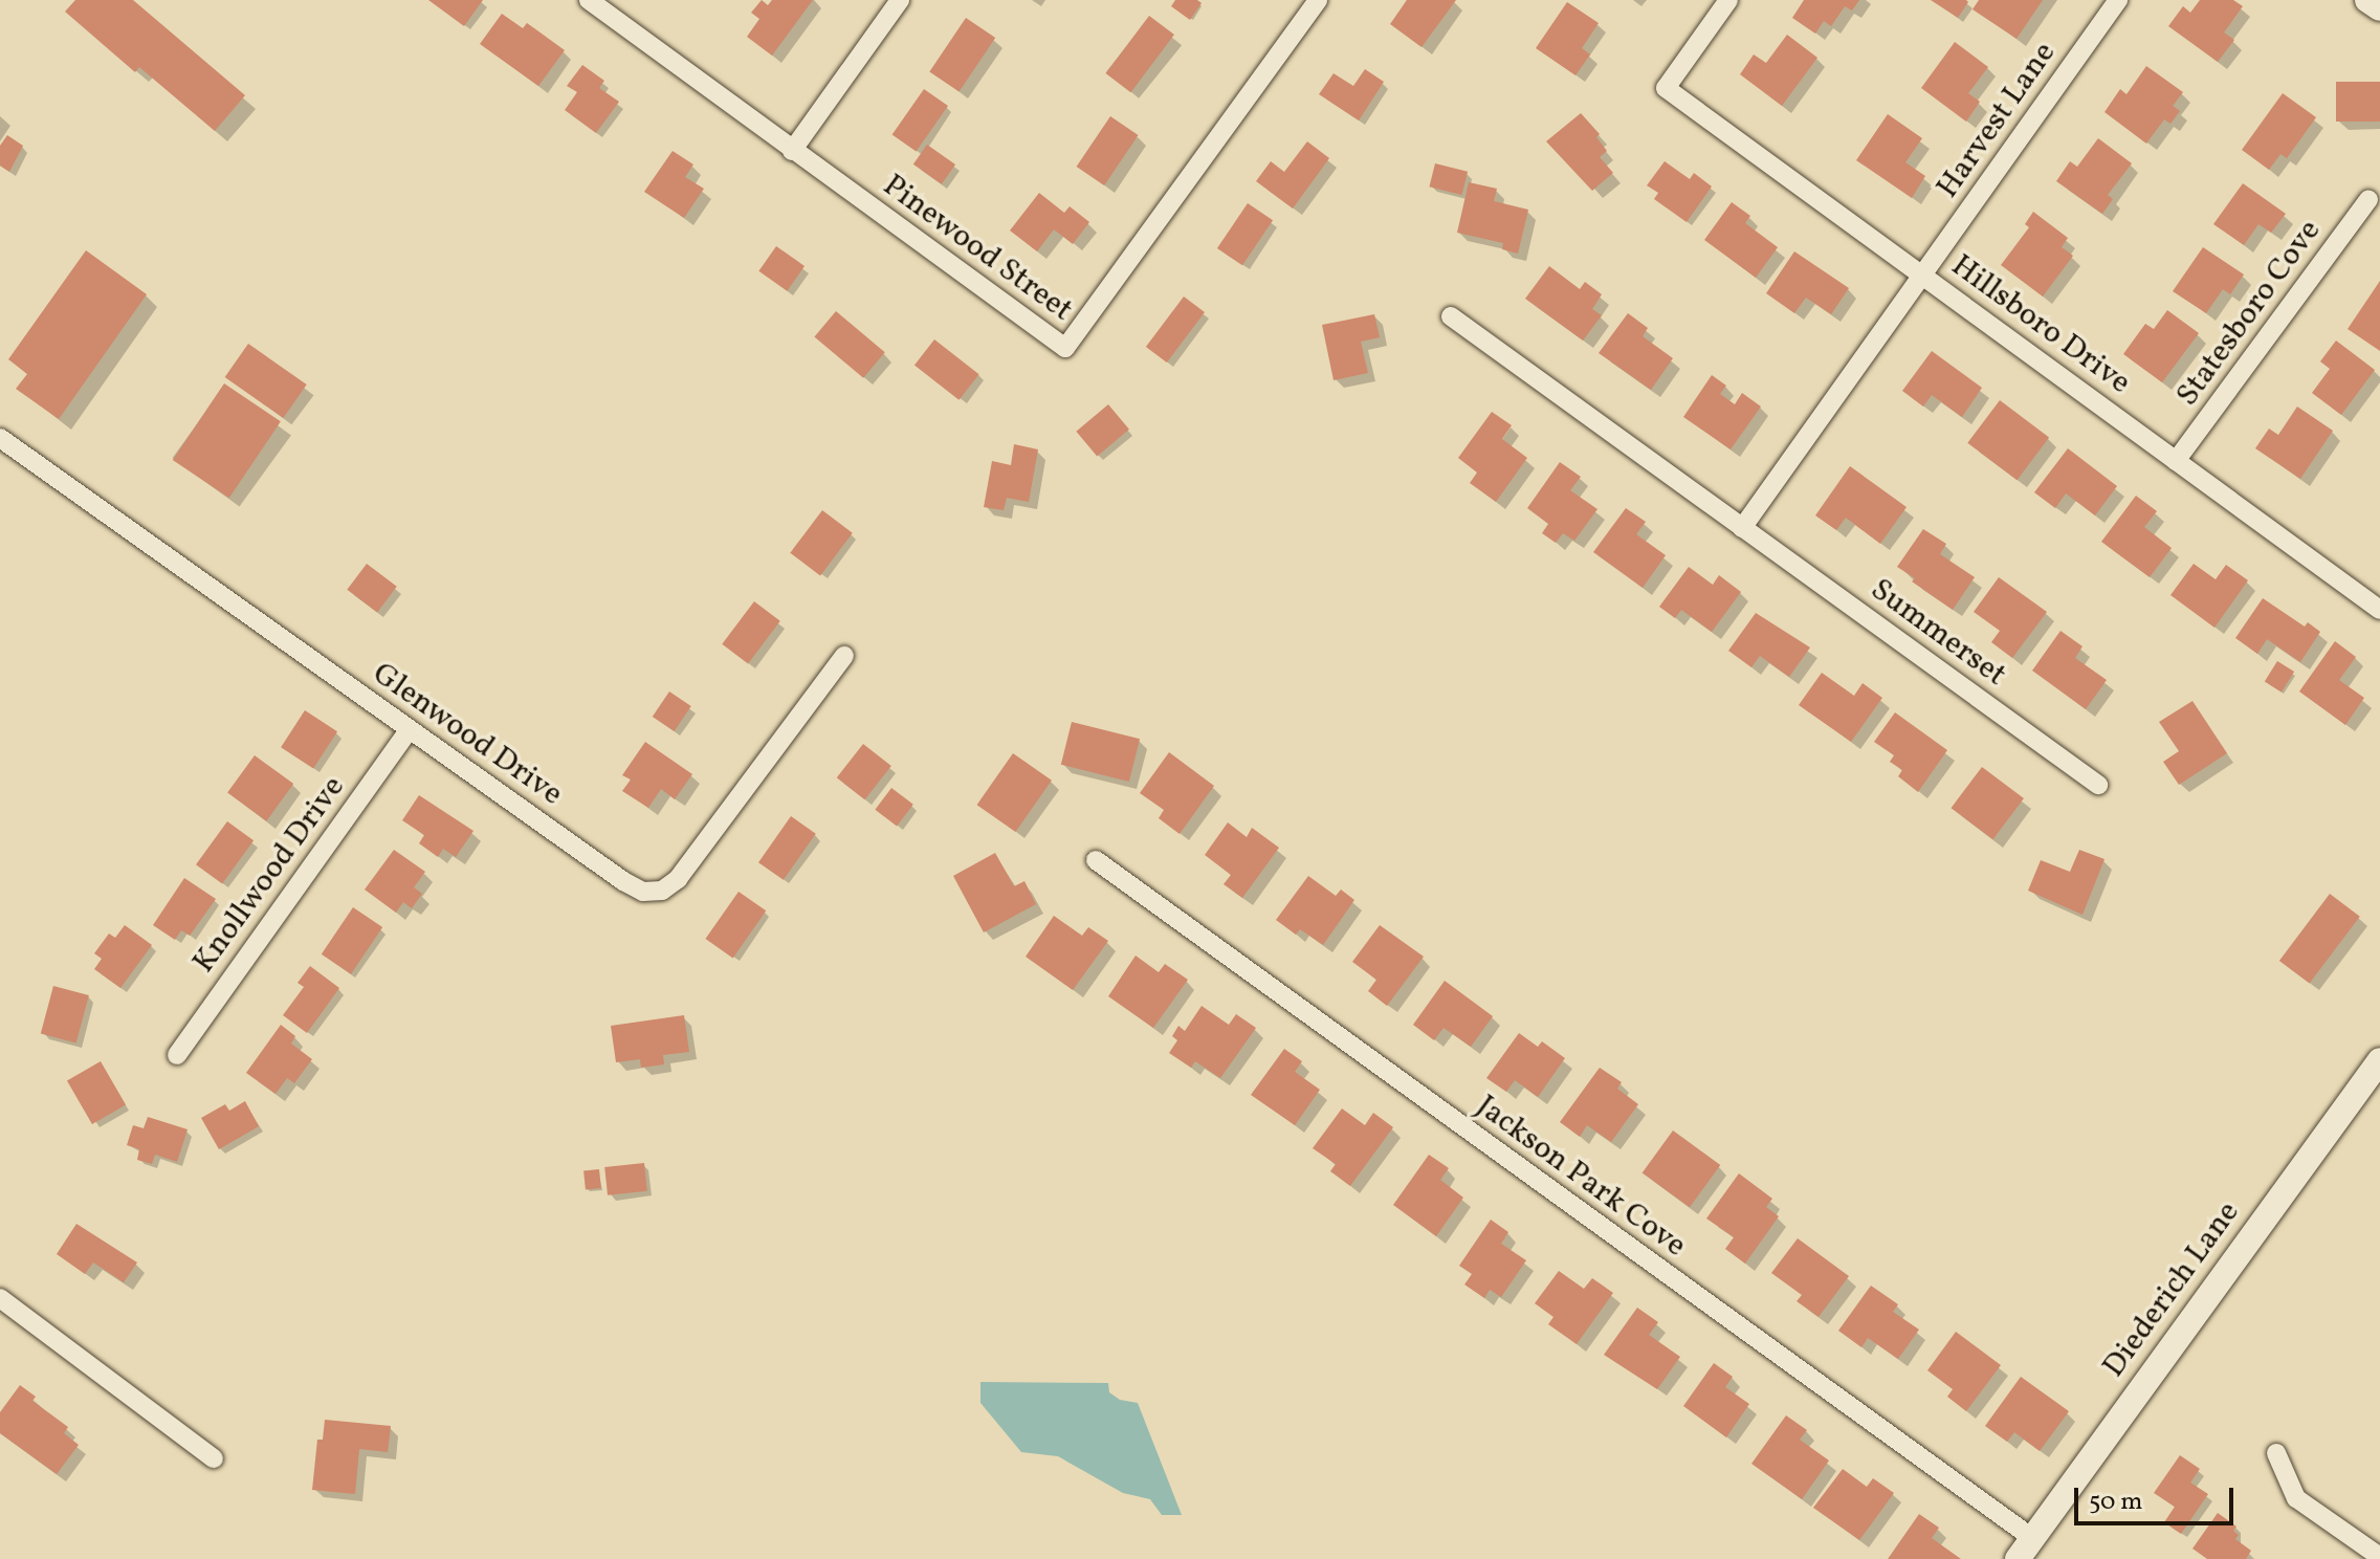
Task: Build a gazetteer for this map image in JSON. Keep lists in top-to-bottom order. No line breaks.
{"streets":{"street":["Harvest Lane","Pinewood Street","Statesboro Cove","Hillsboro Drive","Summerset","Glenwood Drive","Knollwood Drive","Jackson Park Cove","Diederich Lane"]},"crossings":[["Harvest Lane","Hillsboro Drive"],["Statesboro Cove","Hillsboro Drive"],["Glenwood Drive","Knollwood Drive"],["Jackson Park Cove","Diederich Lane"]],"scale_bar":"50 m"}
